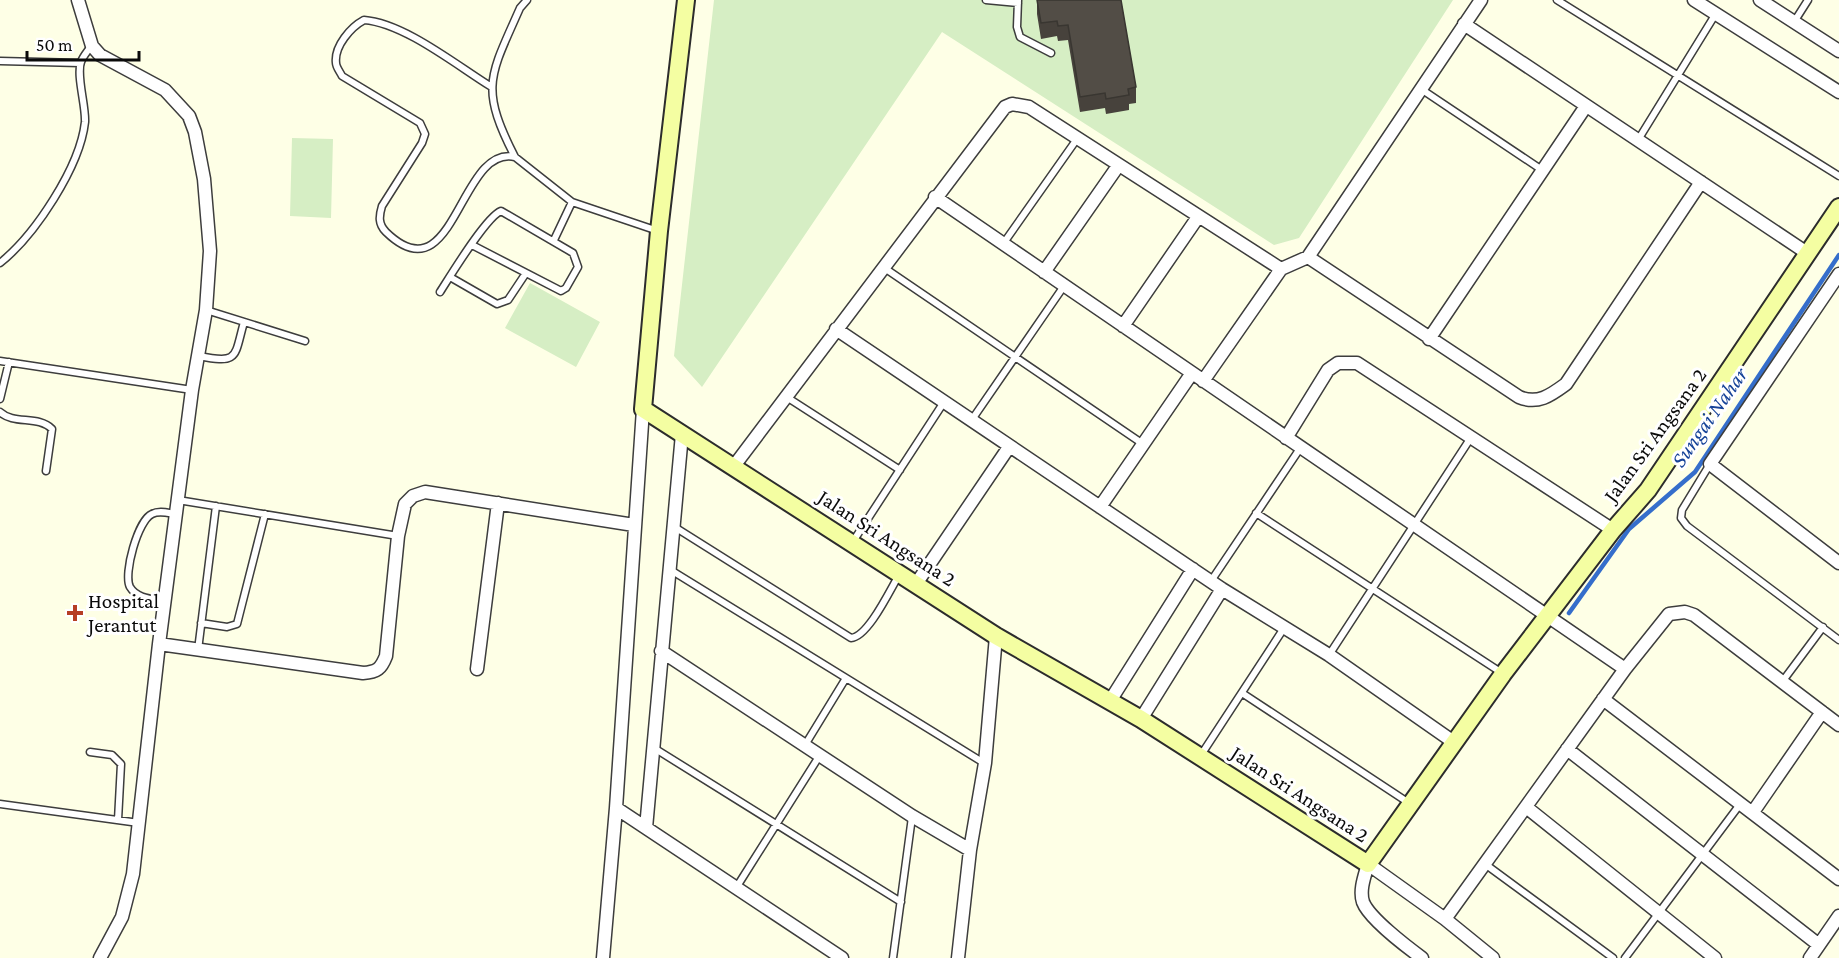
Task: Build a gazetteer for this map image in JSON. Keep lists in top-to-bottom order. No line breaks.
{"streets":{"street":["Jalan Sri Angsana 2"]},"water":["Sungai Nahar"],"places":{"health":["Hospital Jerantut"]},"scale_bar":"50 m"}
